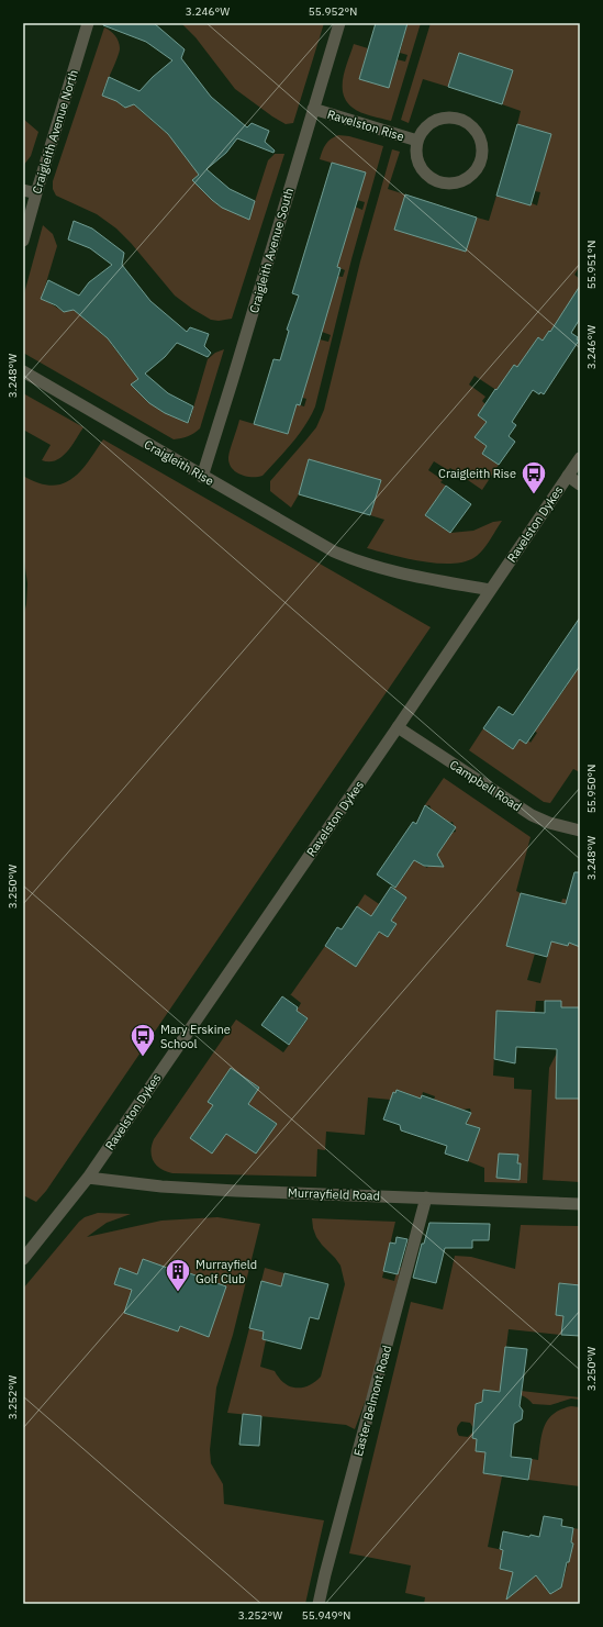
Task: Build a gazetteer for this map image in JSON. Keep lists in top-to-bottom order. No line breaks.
{"streets":{"street":["Ravelston Rise","Craigleith Avenue North","Craigleith Avenue South","Craigleith Rise","Ravelston Dykes","Campbell Road","Murrayfield Road","Easter Belmont Road"]},"crossings":[["Ravelston Rise","Craigleith Avenue South"],["Craigleith Avenue South","Craigleith Rise"],["Craigleith Rise","Ravelston Dykes"],["Ravelston Dykes","Campbell Road"],["Ravelston Dykes","Murrayfield Road"],["Murrayfield Road","Easter Belmont Road"]],"places":{"bus stop":["Craigleith Rise","Mary Erskine School"],"building":["Murrayfield Golf Club"]},"coordinates":["3.246°W","55.952°N","55.951°N","3.248°W","55.950°N","3.250°W","3.252°W","55.949°N"]}
